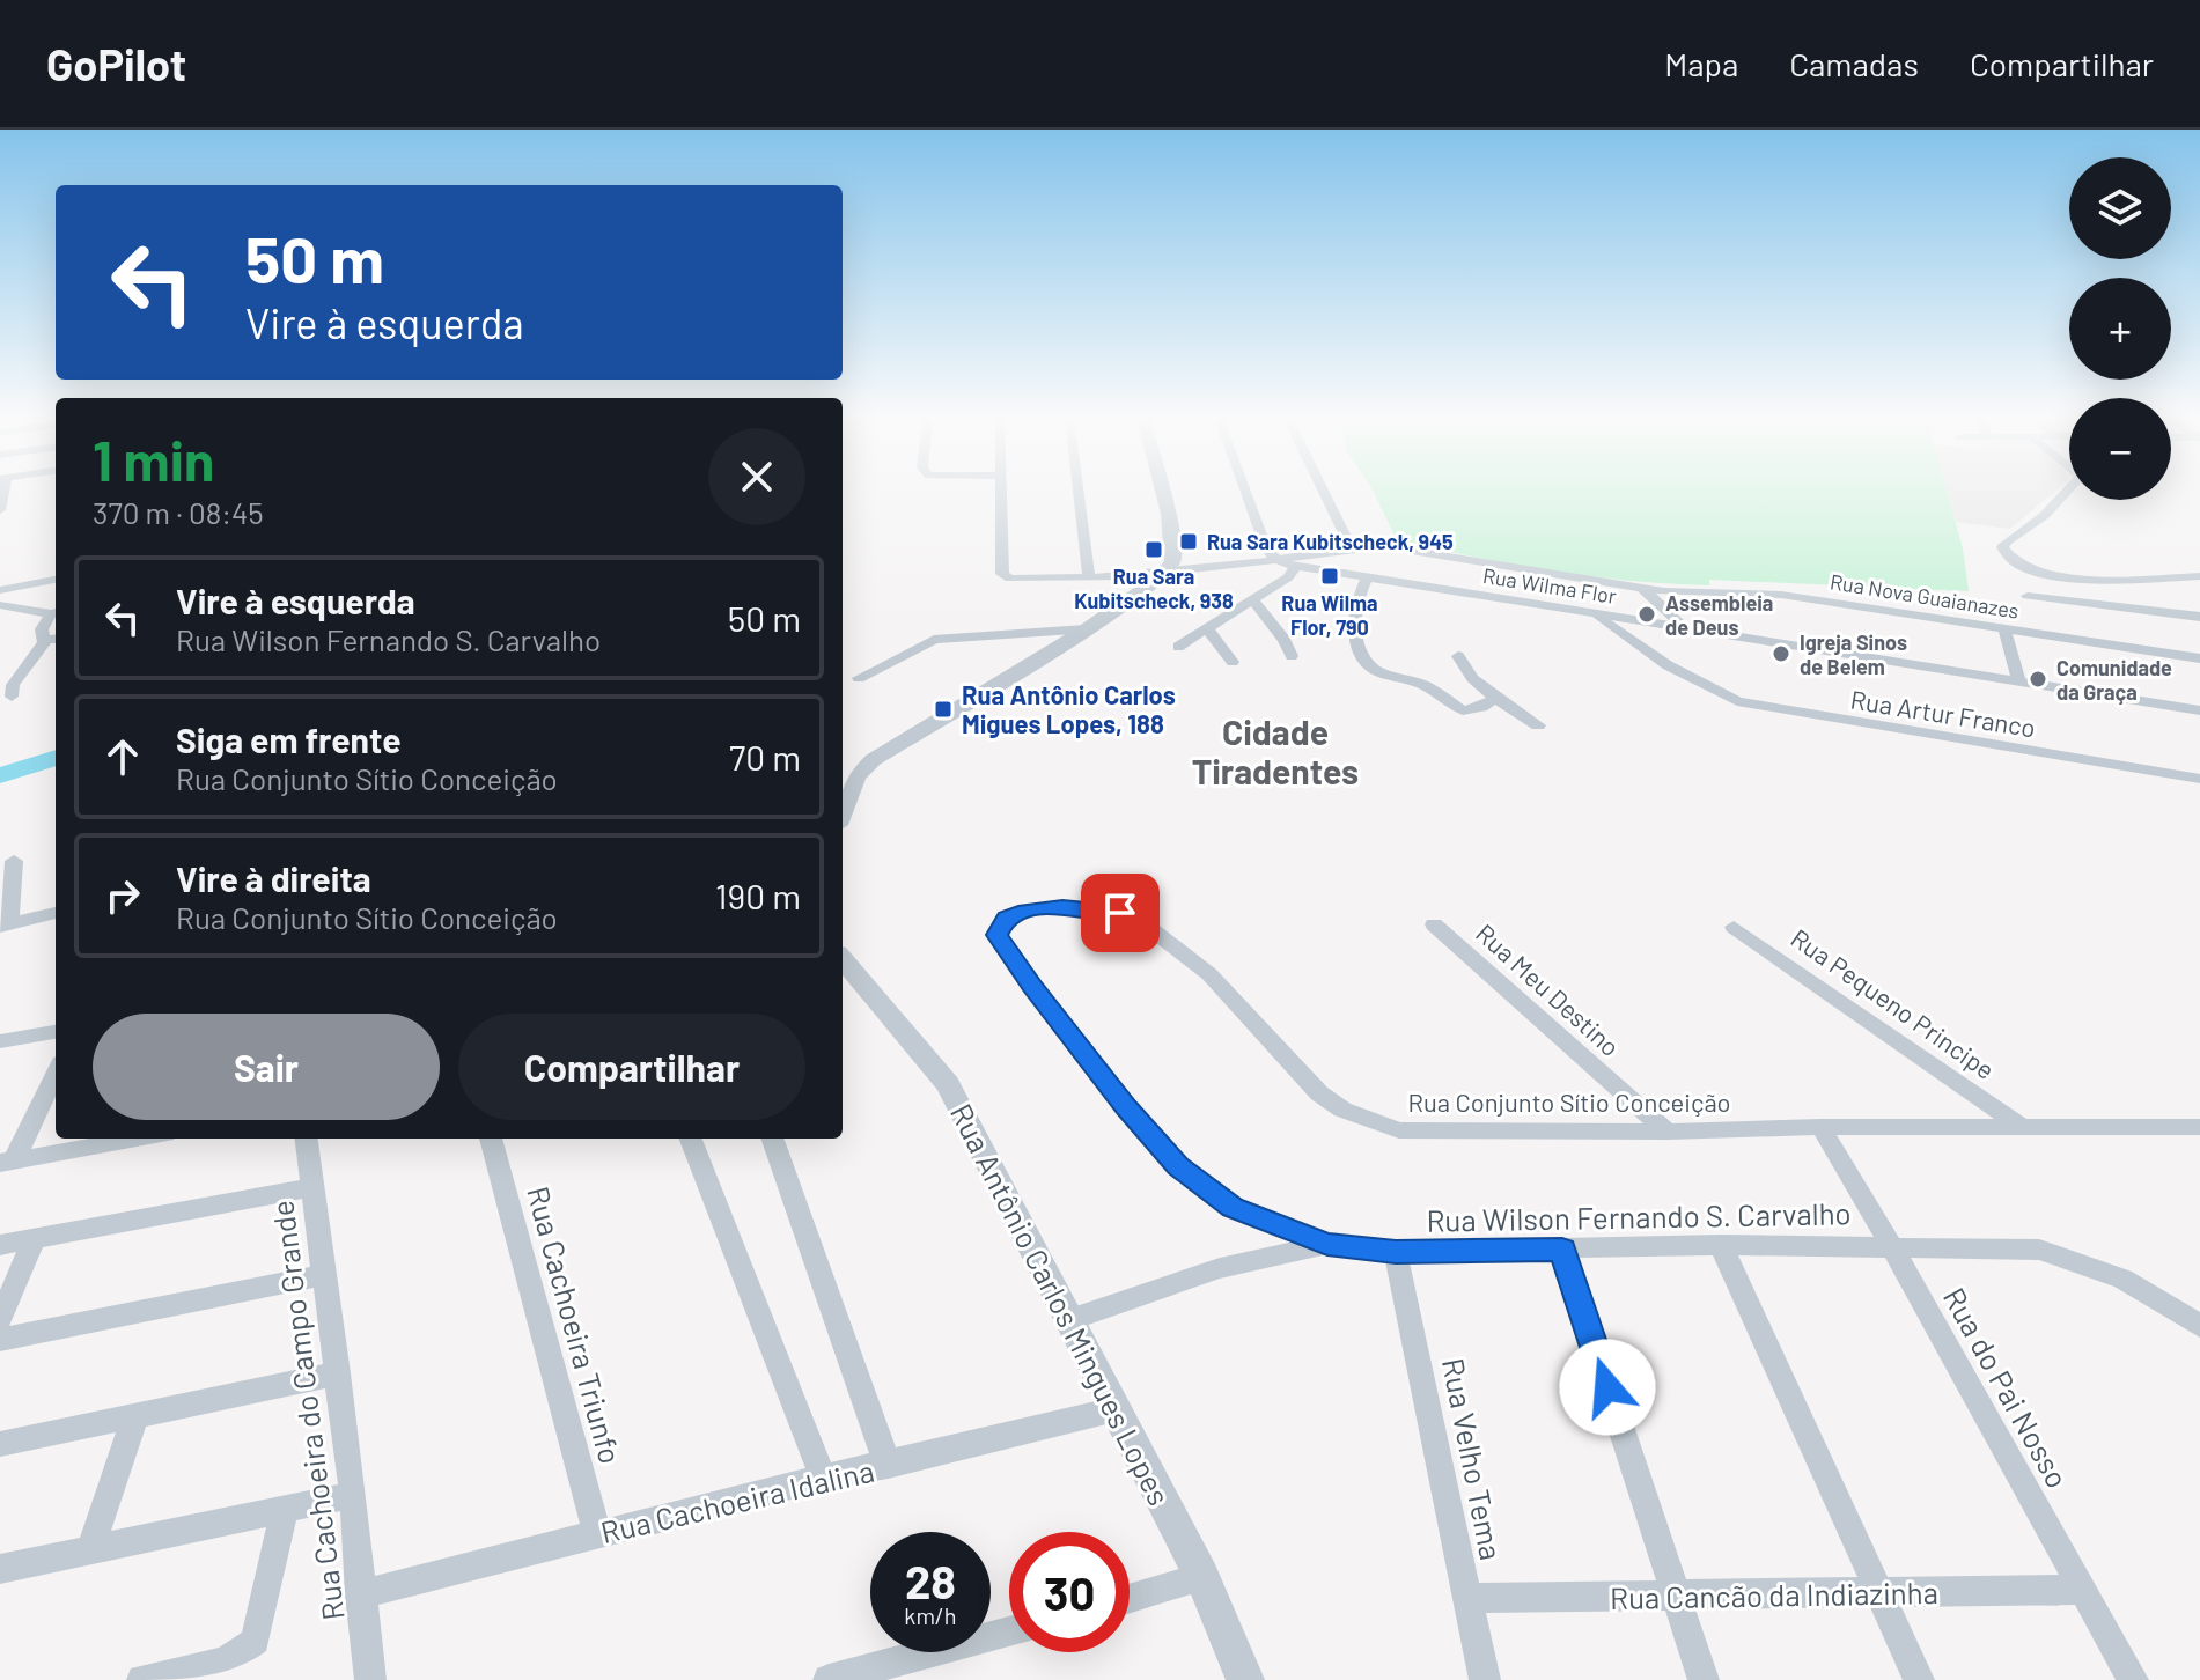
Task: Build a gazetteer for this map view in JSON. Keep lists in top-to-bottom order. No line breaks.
{"streets":{"street":["Rua Wilma Flor","Rua Nova Guaianazes","Rua Artur Franco","Rua Meu Destino","Rua Pequeno Principe","Rua Conjunto Sítio Conceição","Rua Wilson Fernando S. Carvalho","Rua Antônio Carlos Mingues Lopes","Rua Cachoeira Triunfo","Rua do Pai Nosso","Rua Cachoeira do Campo Grande","Rua Velho Tema","Rua Cachoeira Idalina","Rua Cancão da Indiazinha"]},"crossings":[["Rua Wilma Flor","Rua Nova Guaianazes"],["Rua Wilma Flor","Rua Artur Franco"],["Rua Meu Destino","Rua Conjunto Sítio Conceição"],["Rua Pequeno Principe","Rua Conjunto Sítio Conceição"],["Rua Conjunto Sítio Conceição","Rua Wilson Fernando S. Carvalho"],["Rua Conjunto Sítio Conceição","Rua do Pai Nosso"],["Rua Wilson Fernando S. Carvalho","Rua Antônio Carlos Mingues Lopes"],["Rua Wilson Fernando S. Carvalho","Rua do Pai Nosso"],["Rua Wilson Fernando S. Carvalho","Rua Velho Tema"],["Rua Antônio Carlos Mingues Lopes","Rua Cachoeira Idalina"],["Rua Cachoeira Triunfo","Rua Cachoeira Idalina"],["Rua do Pai Nosso","Rua Cancão da Indiazinha"],["Rua Cachoeira do Campo Grande","Rua Cachoeira Idalina"],["Rua Velho Tema","Rua Cancão da Indiazinha"]],"districts":["Cidade Tiradentes"],"places":{"transit":["Rua Sara Kubitscheck, 945","Rua Sara Kubitscheck, 938","Rua Wilma Flor, 790","Rua Antônio Carlos Migues Lopes, 188"],"other":["Assembleia de Deus","Igreja Sinos de Belem","Comunidade da Graça"]},"page":{"header":"GoPilot","nav":["Mapa","Camadas","Compartilhar"],"map_buttons":["+","−"],"turn":["50 m","Vire à esquerda"],"heading":["1 min","370 m · 08:45"],"list":[{"name":"Vire à esquerda","note":"Rua Wilson Fernando S. Carvalho","value":"50 m"},{"name":"Siga em frente","note":"Rua Conjunto Sítio Conceição","value":"70 m"},{"name":"Vire à direita","note":"Rua Conjunto Sítio Conceição","value":"190 m"}],"buttons":["Sair","Compartilhar"],"speed":"28 km/h","limit":"30"}}
